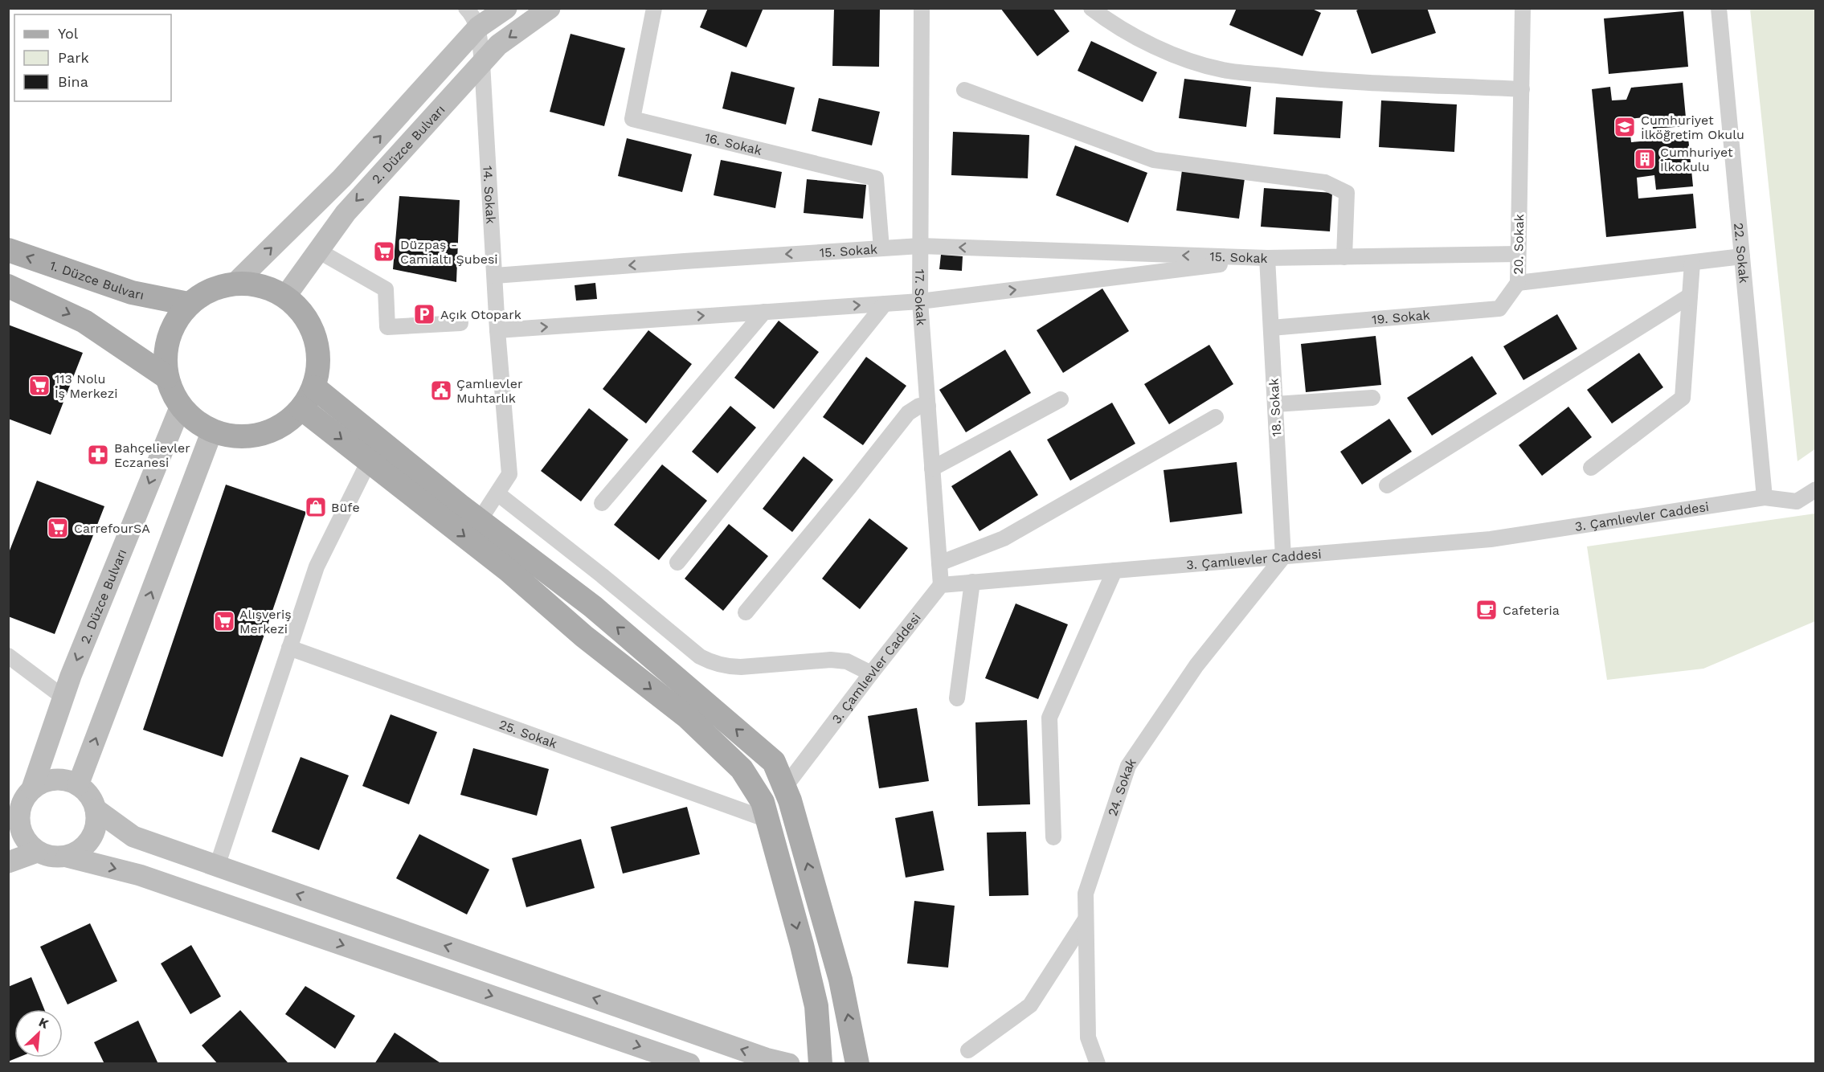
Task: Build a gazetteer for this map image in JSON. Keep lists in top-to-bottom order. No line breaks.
{"streets":{"main road":["2. Düzce Bulvarı","1. Düzce Bulvarı"],"street":["16. Sokak","14. Sokak","20. Sokak","15. Sokak","22. Sokak","17. Sokak","19. Sokak","18. Sokak","3. Çamlıevler Caddesi","25. Sokak","24. Sokak"]},"crossings":[["2. Düzce Bulvarı","14. Sokak"],["2. Düzce Bulvarı","1. Düzce Bulvarı"],["16. Sokak","15. Sokak"],["14. Sokak","15. Sokak"],["20. Sokak","22. Sokak"],["20. Sokak","19. Sokak"],["15. Sokak","17. Sokak"],["15. Sokak","18. Sokak"],["22. Sokak","3. Çamlıevler Caddesi"],["17. Sokak","3. Çamlıevler Caddesi"],["19. Sokak","18. Sokak"],["18. Sokak","3. Çamlıevler Caddesi"],["18. Sokak","24. Sokak"],["3. Çamlıevler Caddesi","24. Sokak"]],"places":{"school or university":["Cumhuriyet İlköğretim Okulu"],"building":["Cumhuriyet İlkokulu"],"supermarket":["Düzpaş - Camialtı Şubesi","113 Nolu İş Merkezi","CarrefourSA","Alışveriş Merkezi"],"parking":["Açık Otopark"],"public building":["Çamlıevler Muhtarlık"],"pharmacy":["Bahçelievler Eczanesi"],"shop":["Büfe"],"cafe":["Cafeteria"]},"legend":["Yol","Park","Bina"],"north":"top right"}
